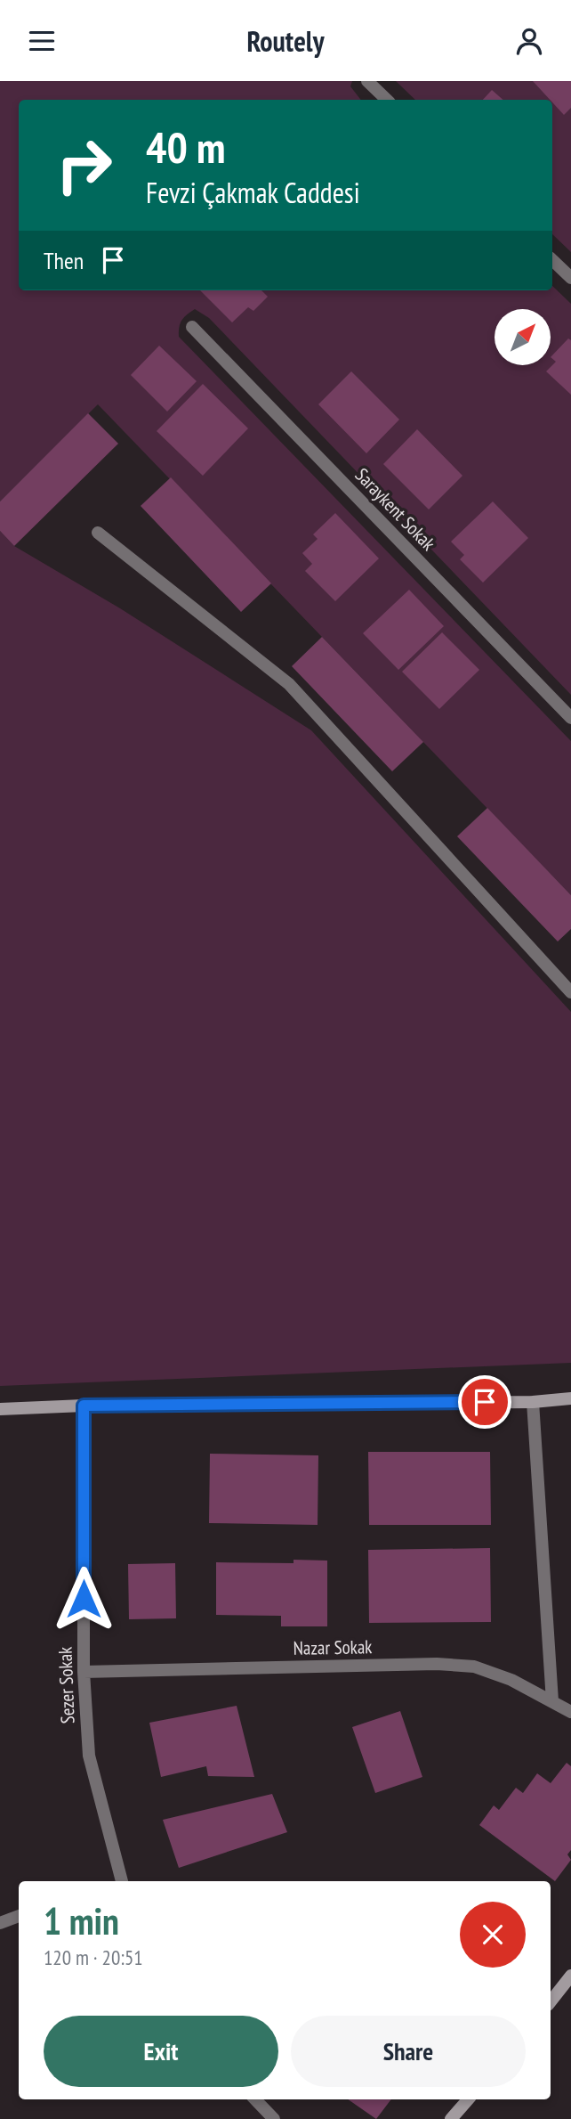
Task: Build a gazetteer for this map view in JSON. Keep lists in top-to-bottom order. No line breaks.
{"streets":{"street":["Saraykent Sokak","Nazar Sokak","Sezer Sokak"]},"crossings":[["Nazar Sokak","Sezer Sokak"]],"north":"top right","page":{"header":"Routely","turn":["40 m","Fevzi Çakmak Caddesi"],"then":"Then","heading":["1 min","120 m · 20:51"],"buttons":["Exit","Share"]}}
